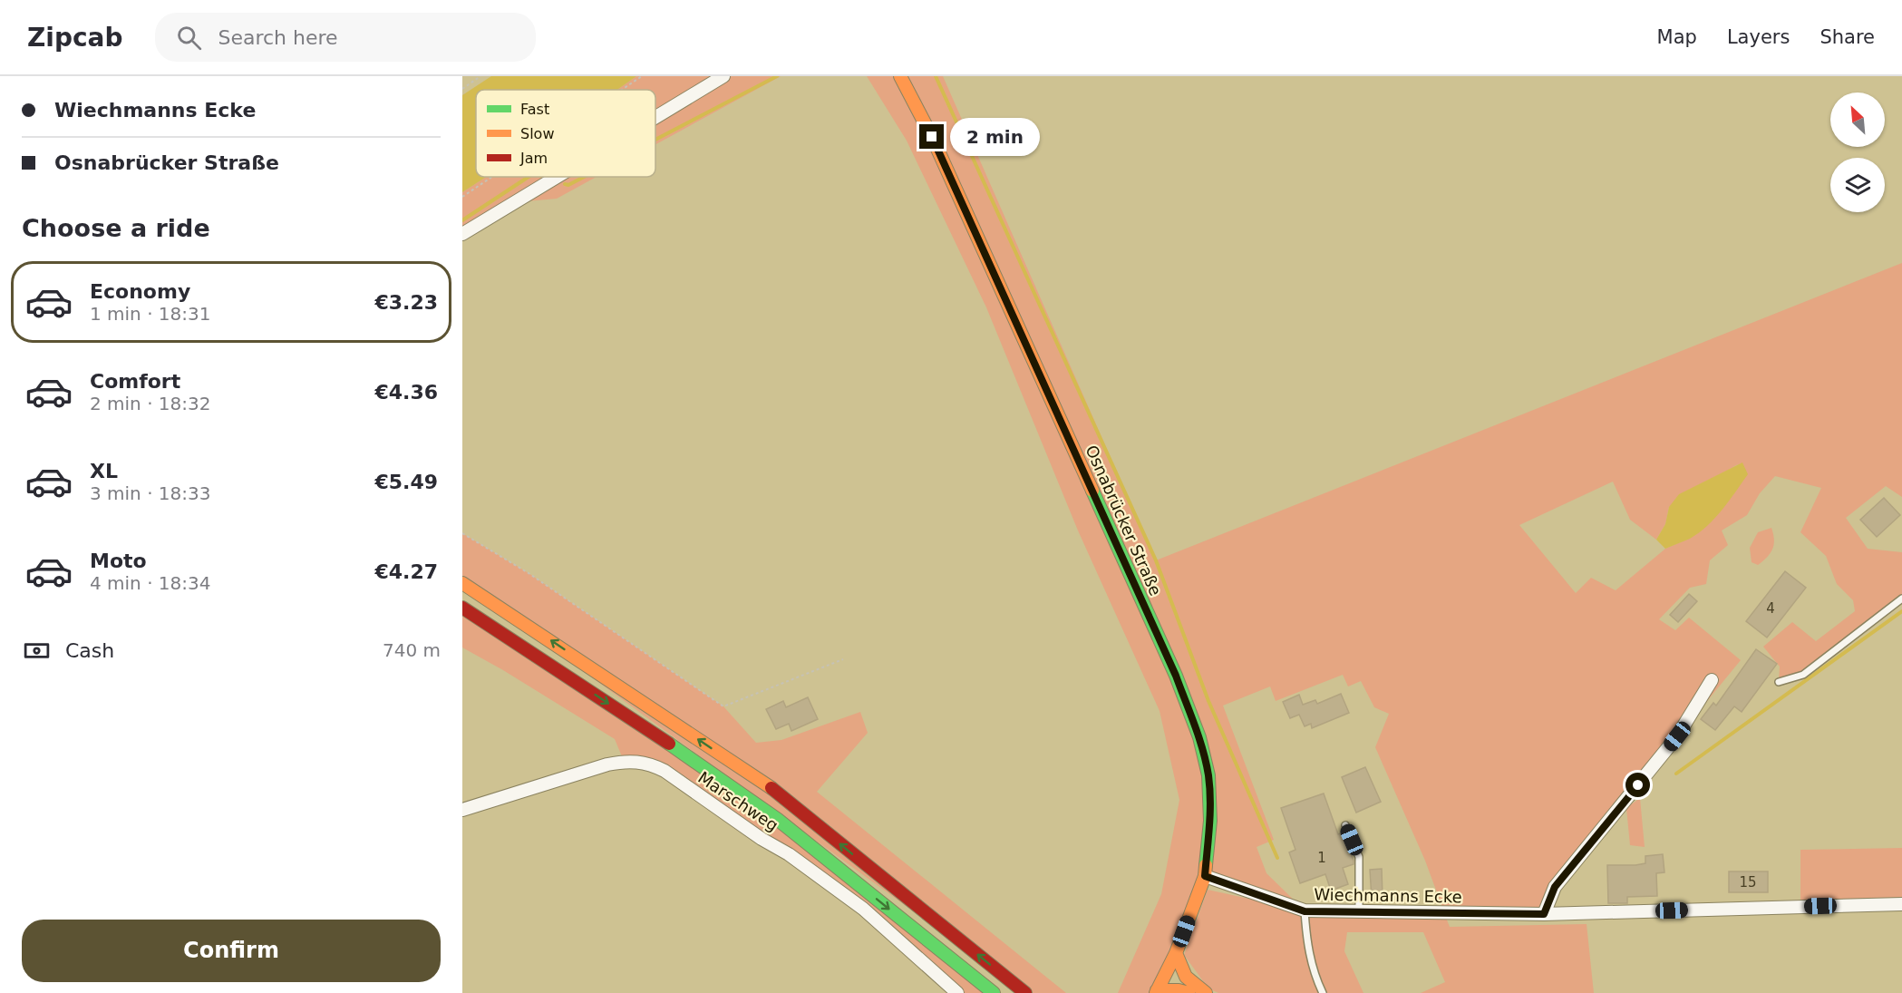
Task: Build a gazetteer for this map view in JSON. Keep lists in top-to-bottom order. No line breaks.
{"streets":{"main road":["Osnabrücker Straße"],"street":["Marschweg","Wiechmanns Ecke"]},"crossings":[["Osnabrücker Straße","Wiechmanns Ecke"]],"house_numbers":["4","1","15"],"legend":["Fast","Slow","Jam"],"north":"top left","page":{"header":"Zipcab","search":"Search here","nav":["Map","Layers","Share"],"banner":["Wiechmanns Ecke","Osnabrücker Straße"],"bubble":"2 min","heading":"Choose a ride","list":[{"name":"Economy","note":"1 min · 18:31","value":"€3.23"},{"name":"Comfort","note":"2 min · 18:32","value":"€4.36"},{"name":"XL","note":"3 min · 18:33","value":"€5.49"},{"name":"Moto","note":"4 min · 18:34","value":"€4.27"}],"pay":["Cash","740 m"],"buttons":"Confirm"}}
